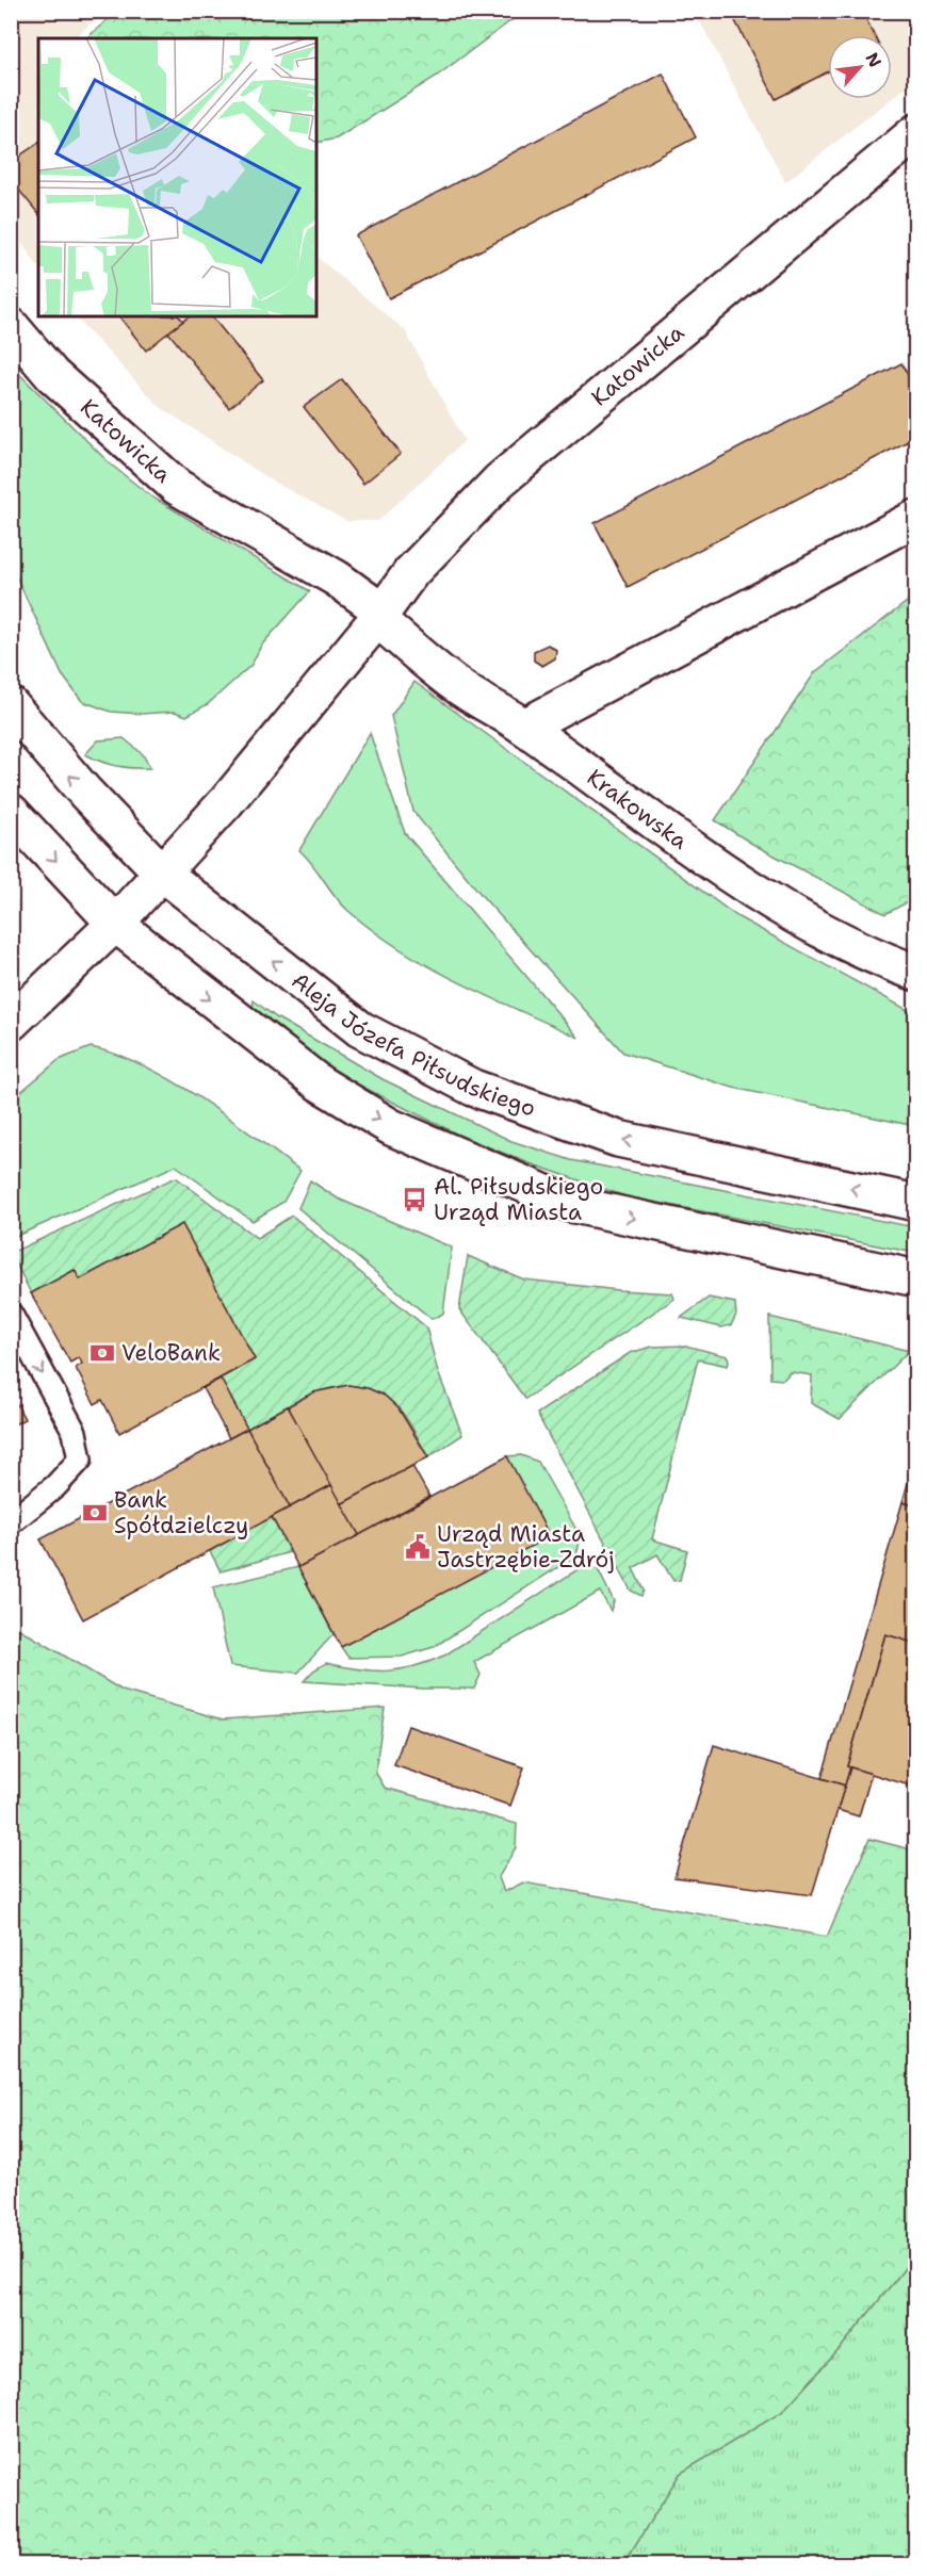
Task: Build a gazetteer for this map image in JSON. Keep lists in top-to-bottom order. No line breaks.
{"streets":{"street":["Katowicka","Krakowska","Aleja Józefa Piłsudskiego"]},"crossings":[["Katowicka","Krakowska"],["Katowicka","Aleja Józefa Piłsudskiego"]],"places":{"bus stop":["Al. Piłsudskiego Urząd Miasta"],"bank":["VeloBank","Bank Spółdzielczy"],"public building":["Urząd Miasta Jastrzębie-Zdrój"]},"north":"top right"}
